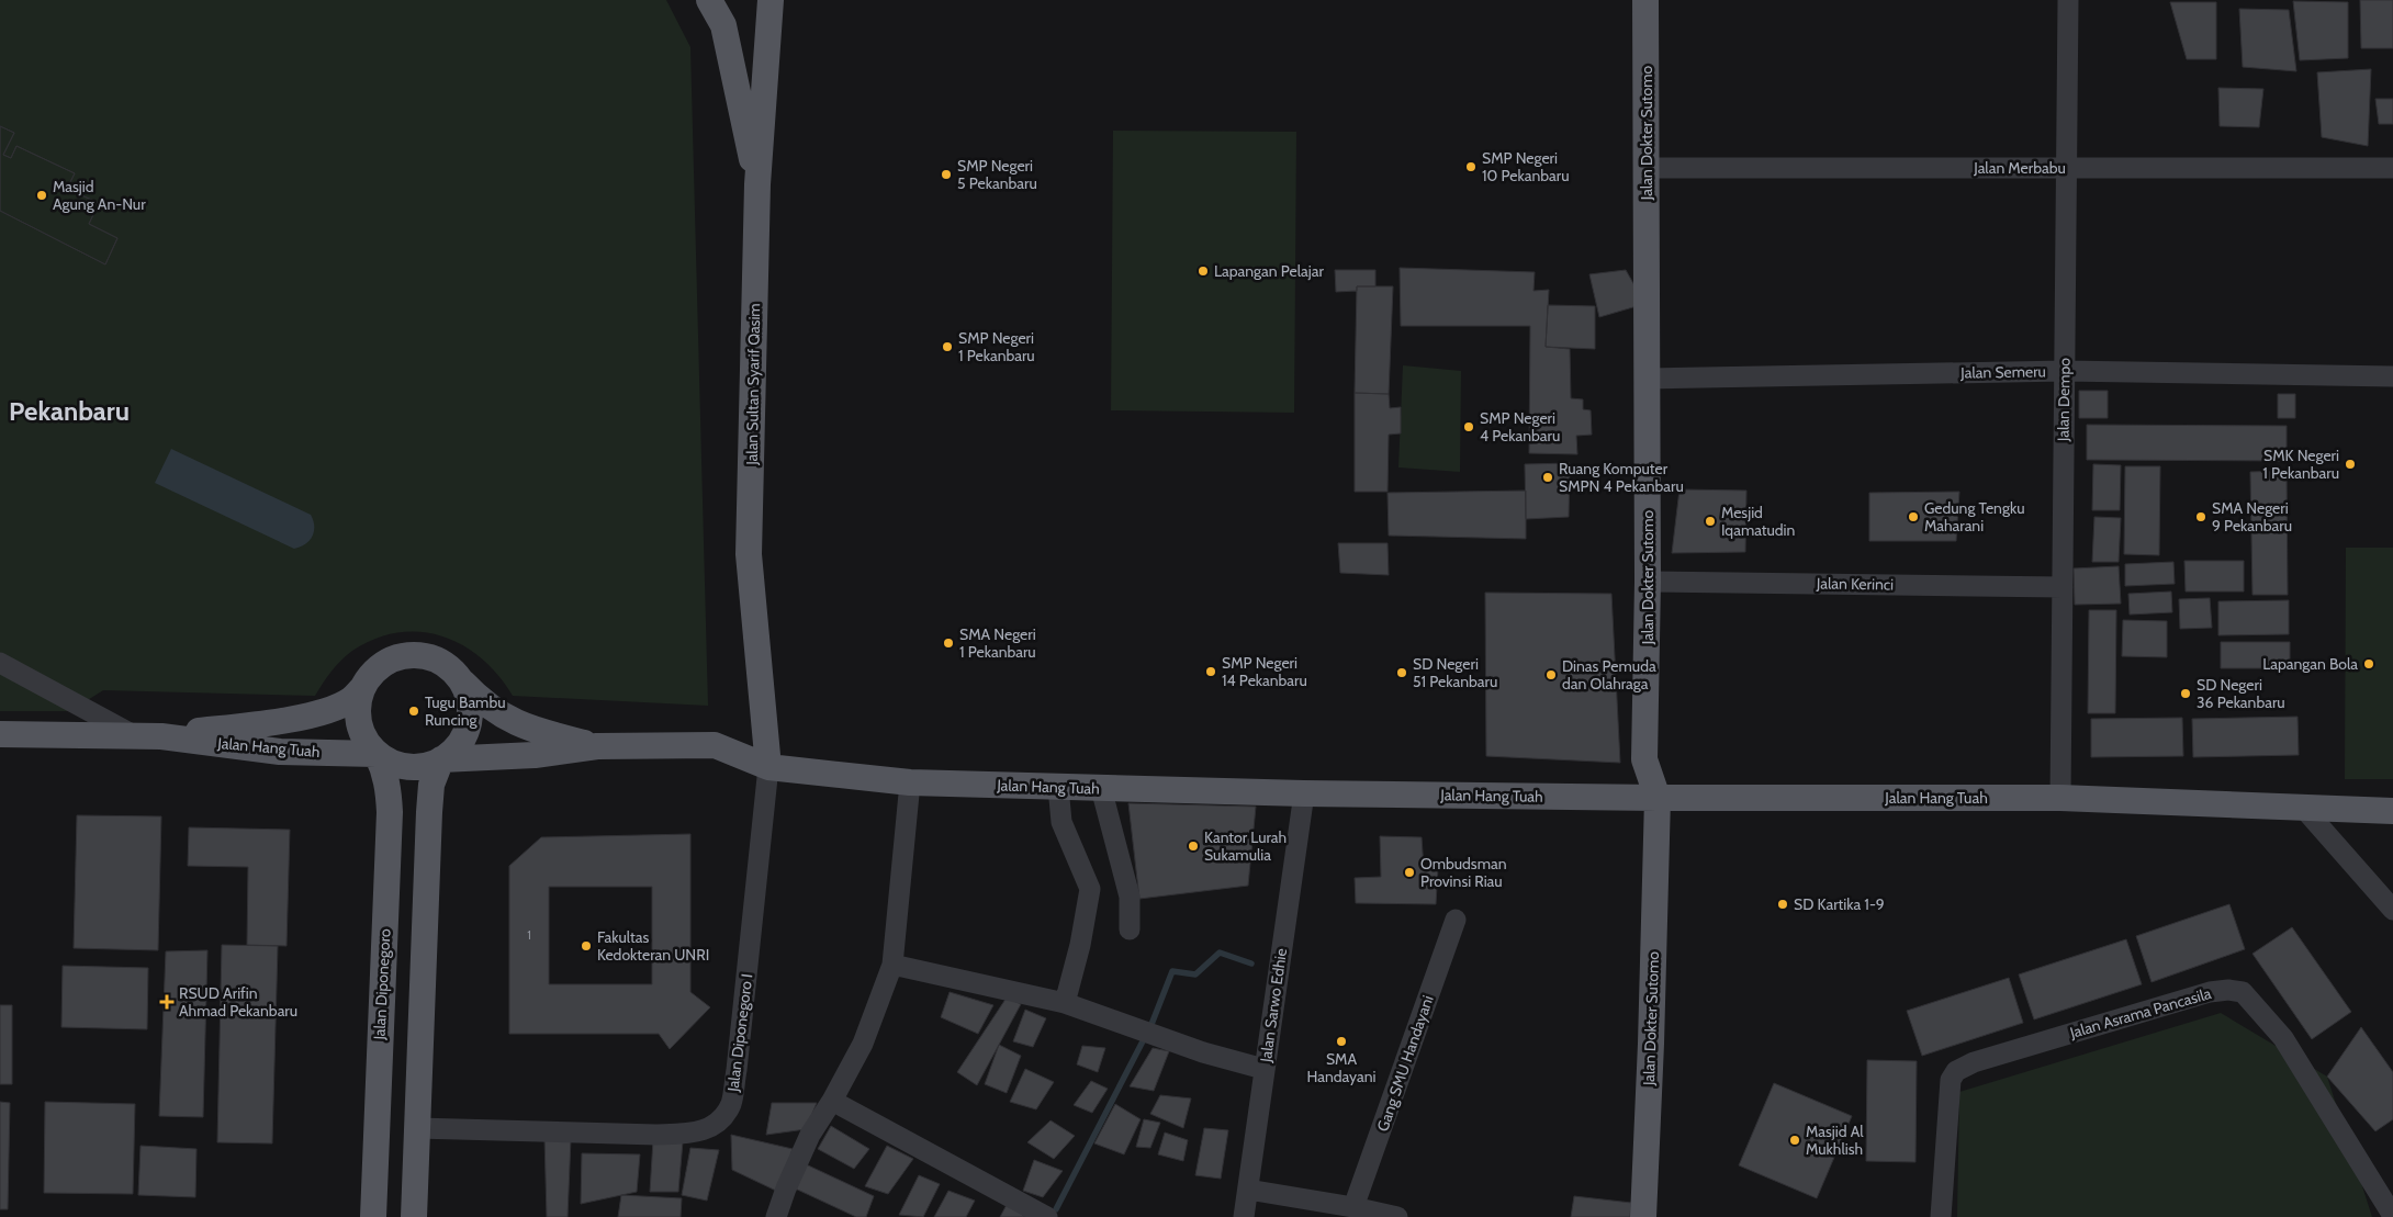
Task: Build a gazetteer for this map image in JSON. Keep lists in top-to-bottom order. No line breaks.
{"streets":{"main road":["Jalan Dokter Sutomo","Jalan Sultan Syarif Qasim","Jalan Hang Tuah","Jalan Diponegoro"],"street":["Jalan Merbabu","Jalan Semeru","Jalan Dempo","Jalan Kerinci","Jalan Sarwo Edhie","Jalan Asrama Pancasila","Jalan Diponegoro I","Gang SMU Handayani"]},"crossings":[["Jalan Dokter Sutomo","Jalan Merbabu"],["Jalan Dokter Sutomo","Jalan Semeru"],["Jalan Dokter Sutomo","Jalan Kerinci"],["Jalan Dokter Sutomo","Jalan Hang Tuah"],["Jalan Merbabu","Jalan Dempo"],["Jalan Semeru","Jalan Dempo"],["Jalan Sultan Syarif Qasim","Jalan Hang Tuah"],["Jalan Sultan Syarif Qasim","Jalan Diponegoro I"],["Jalan Dempo","Jalan Kerinci"],["Jalan Dempo","Jalan Hang Tuah"],["Jalan Hang Tuah","Jalan Diponegoro"],["Jalan Hang Tuah","Jalan Sarwo Edhie"],["Jalan Hang Tuah","Jalan Diponegoro I"]],"districts":["Pekanbaru"],"places":{"other":["SMP Negeri 10 Pekanbaru","SMP Negeri 5 Pekanbaru","Masjid Agung An-Nur","Lapangan Pelajar","SMP Negeri 1 Pekanbaru","SMP Negeri 4 Pekanbaru","SMK Negeri 1 Pekanbaru","Ruang Komputer SMPN 4 Pekanbaru","Gedung Tengku Maharani","SMA Negeri 9 Pekanbaru","Mesjid Iqamatudin","SMA Negeri 1 Pekanbaru","Lapangan Bola","SMP Negeri 14 Pekanbaru","SD Negeri 51 Pekanbaru","Dinas Pemuda dan Olahraga","SD Negeri 36 Pekanbaru","Tugu Bambu Runcing","Kantor Lurah Sukamulia","Ombudsman Provinsi Riau","SD Kartika 1-9","Fakultas Kedokteran UNRI","SMA Handayani","Masjid Al Mukhlish"],"health":["RSUD Arifin Ahmad Pekanbaru"]},"house_numbers":["1"]}
